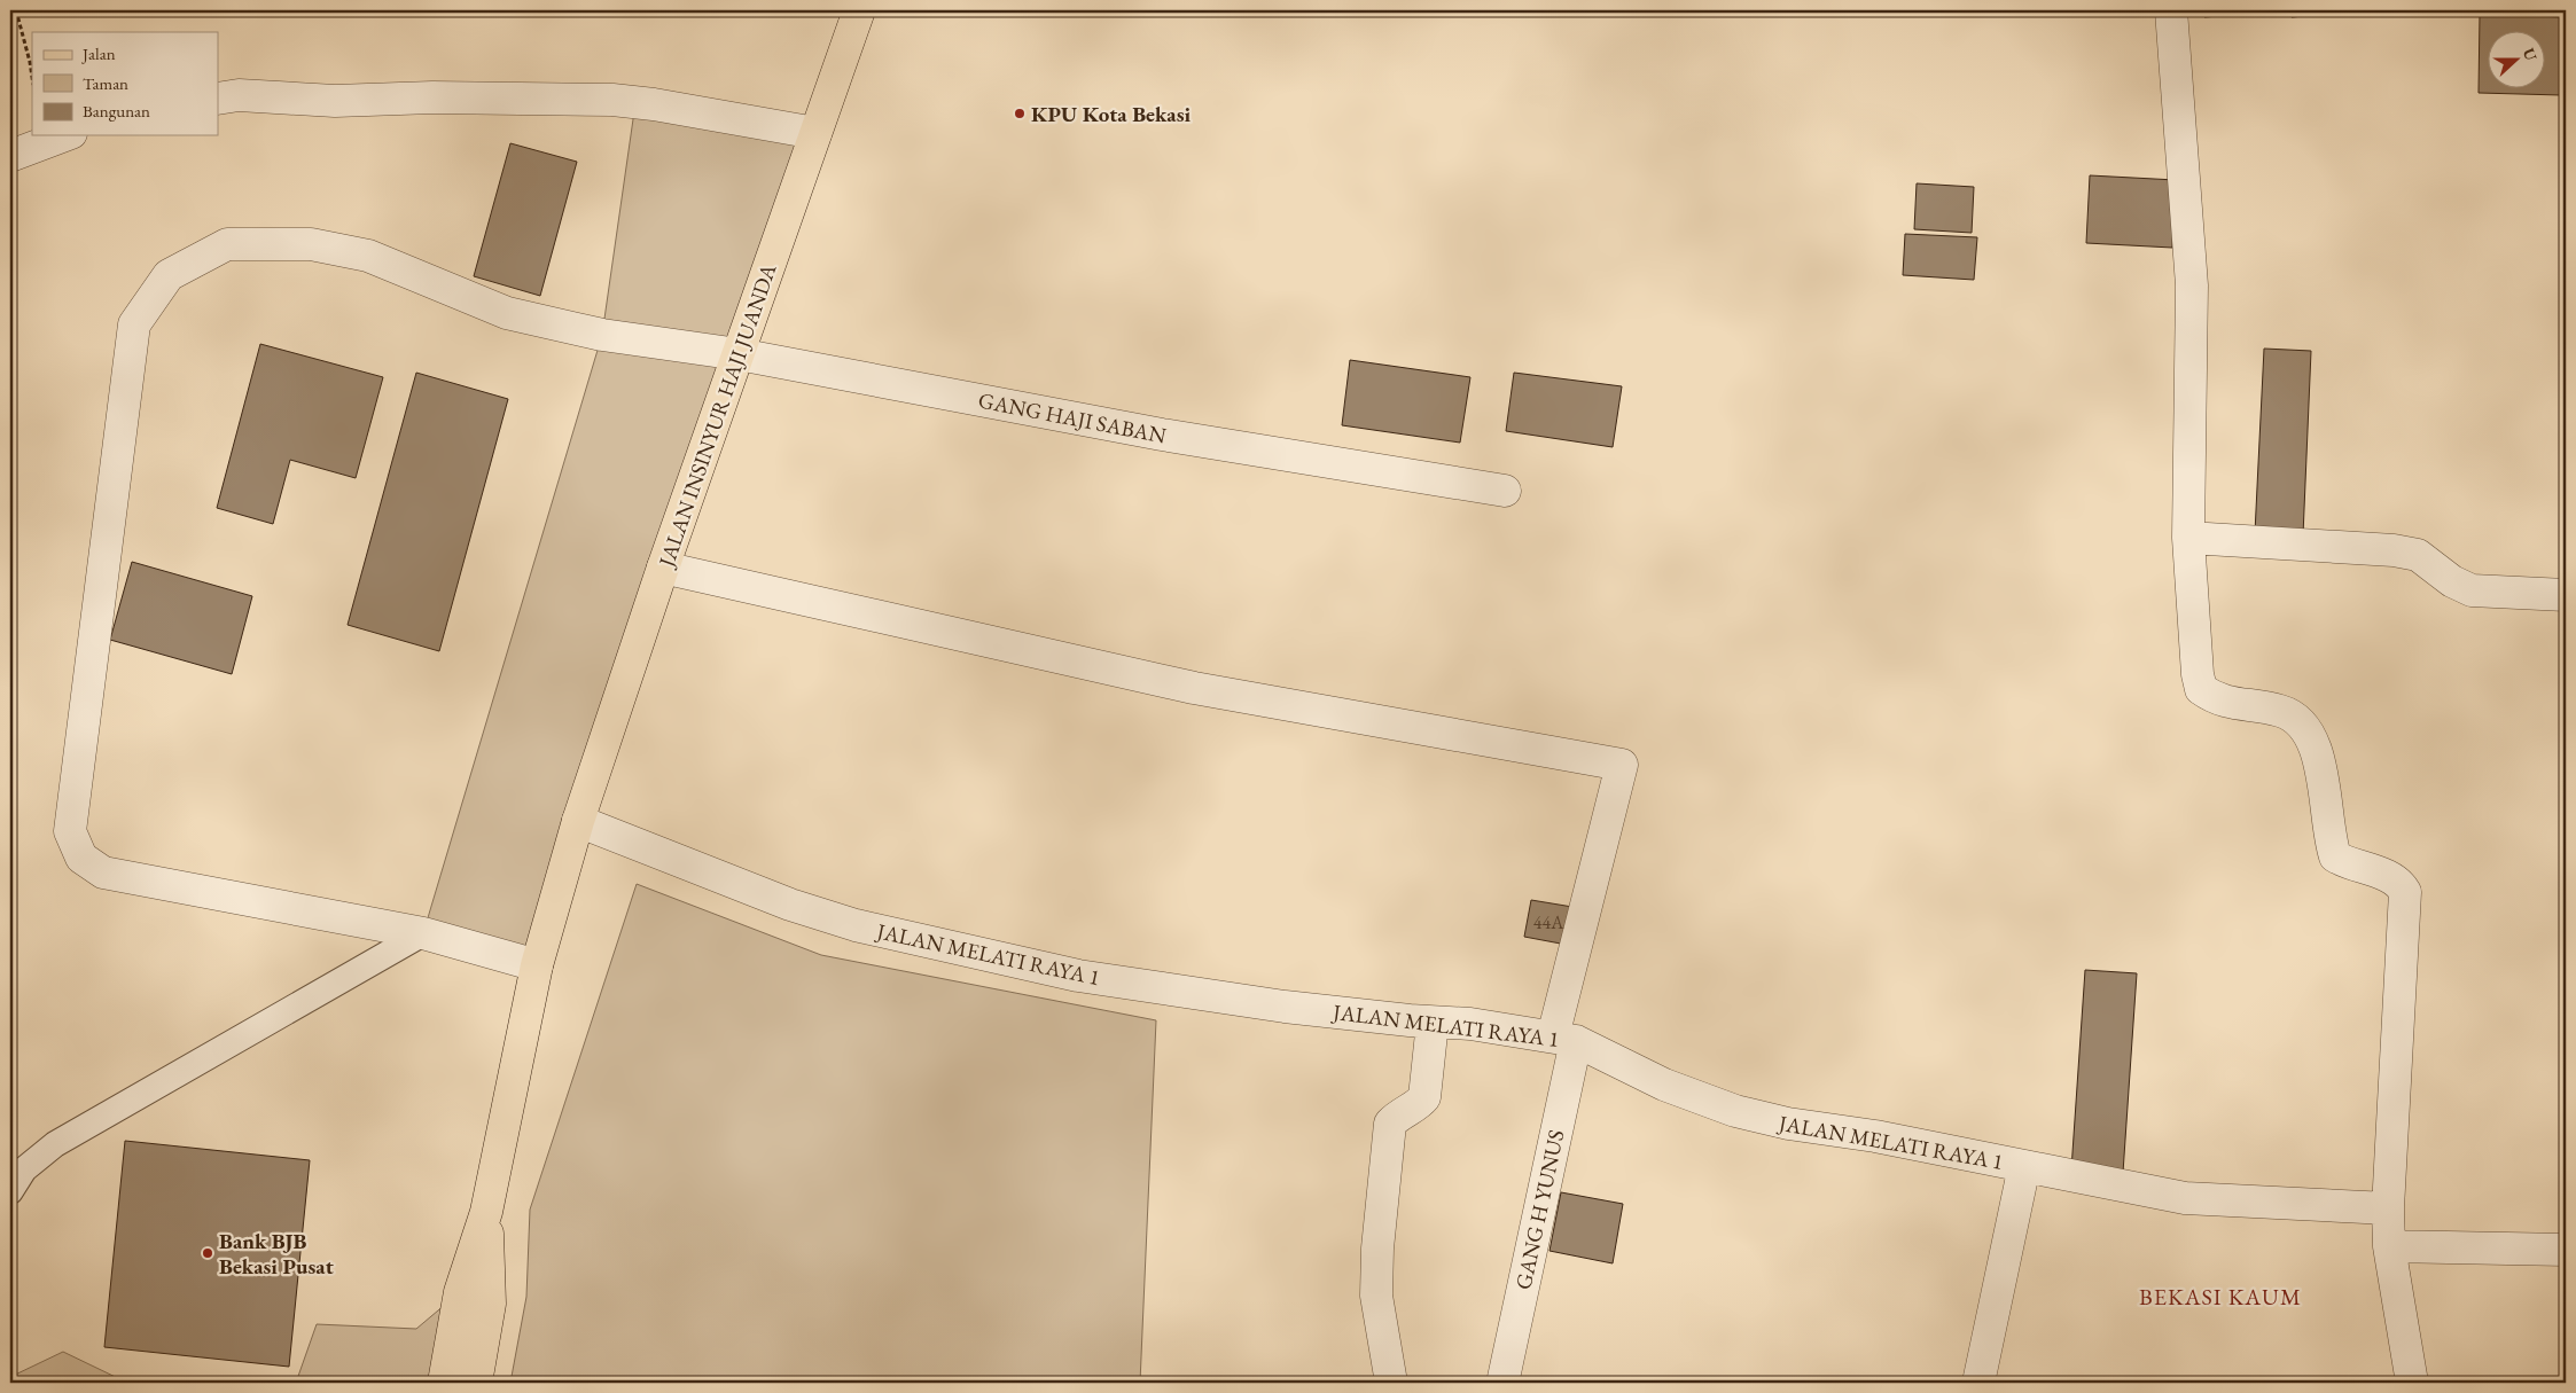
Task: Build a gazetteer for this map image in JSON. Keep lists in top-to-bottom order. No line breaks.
{"streets":{"main road":["JALAN INSINYUR HAJI JUANDA"],"street":["GANG HAJI SABAN","JALAN MELATI RAYA 1","GANG H YUNUS"]},"crossings":[["JALAN INSINYUR HAJI JUANDA","GANG HAJI SABAN"],["JALAN INSINYUR HAJI JUANDA","JALAN MELATI RAYA 1"],["JALAN INSINYUR HAJI JUANDA","GANG H YUNUS"],["JALAN MELATI RAYA 1","GANG H YUNUS"]],"districts":["BEKASI KAUM"],"places":["KPU Kota Bekasi","Bank BJB Bekasi Pusat"],"house_numbers":["44A"],"legend":["Jalan","Taman","Bangunan"],"north":"right"}
